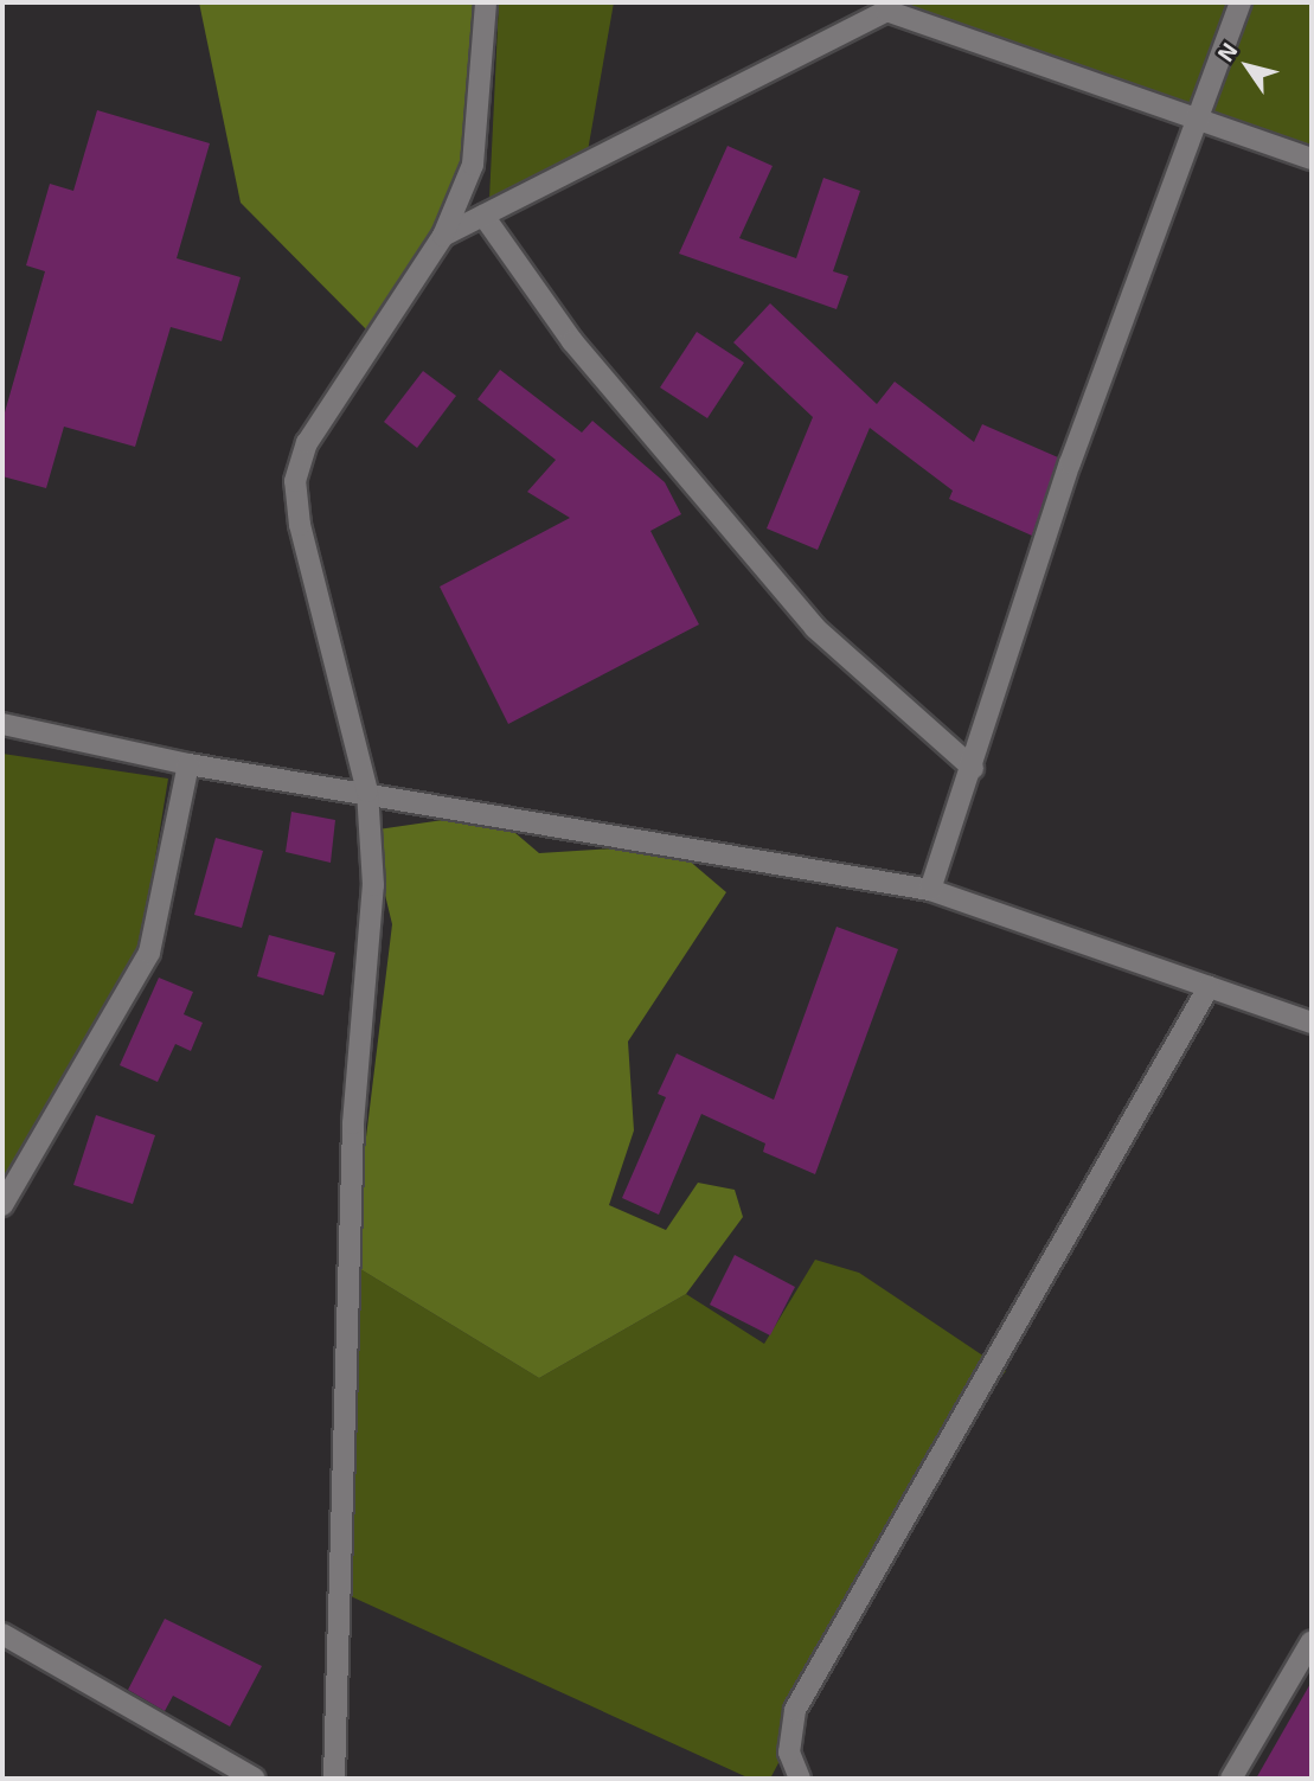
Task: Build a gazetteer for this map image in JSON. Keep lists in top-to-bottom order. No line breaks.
{"north":"top left"}
